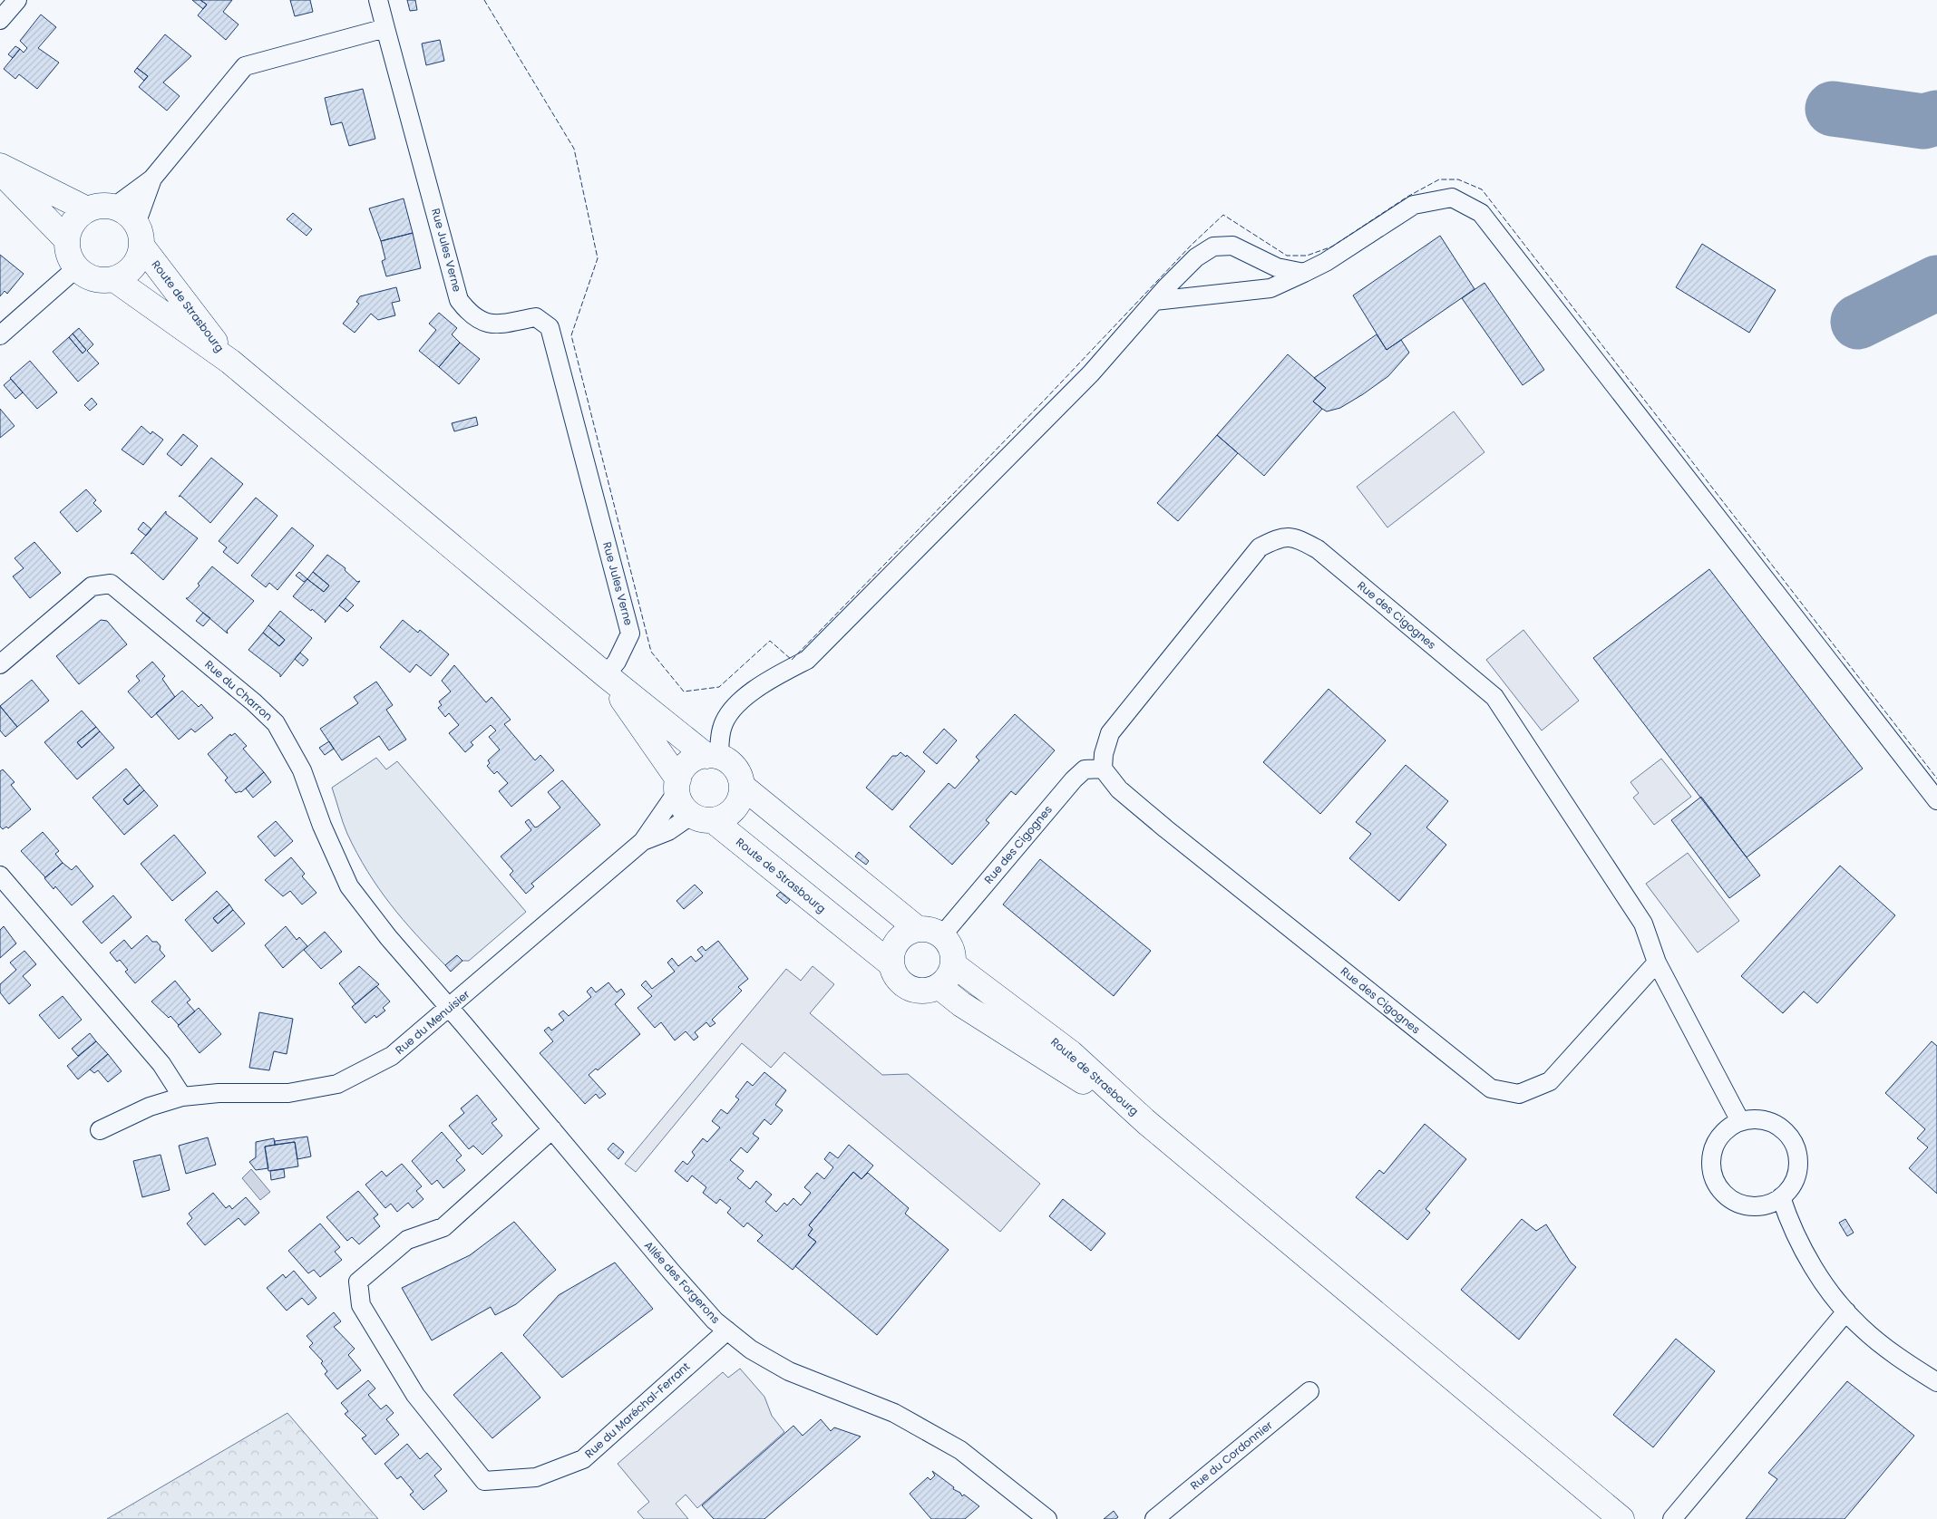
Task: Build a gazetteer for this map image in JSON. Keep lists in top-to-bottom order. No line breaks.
{"streets":{"main road":["Route de Strasbourg"],"street":["Rue Jules Verne","Rue des Cigognes","Rue du Charron","Rue du Menuisier","Allée des Forgerons","Rue du Maréchal-Ferrant","Rue du Cordonnier"]},"crossings":[["Route de Strasbourg","Rue des Cigognes"],["Route de Strasbourg","Rue du Menuisier"],["Rue du Charron","Rue du Menuisier"],["Rue du Charron","Allée des Forgerons"],["Rue du Menuisier","Allée des Forgerons"],["Allée des Forgerons","Rue du Maréchal-Ferrant"]]}
